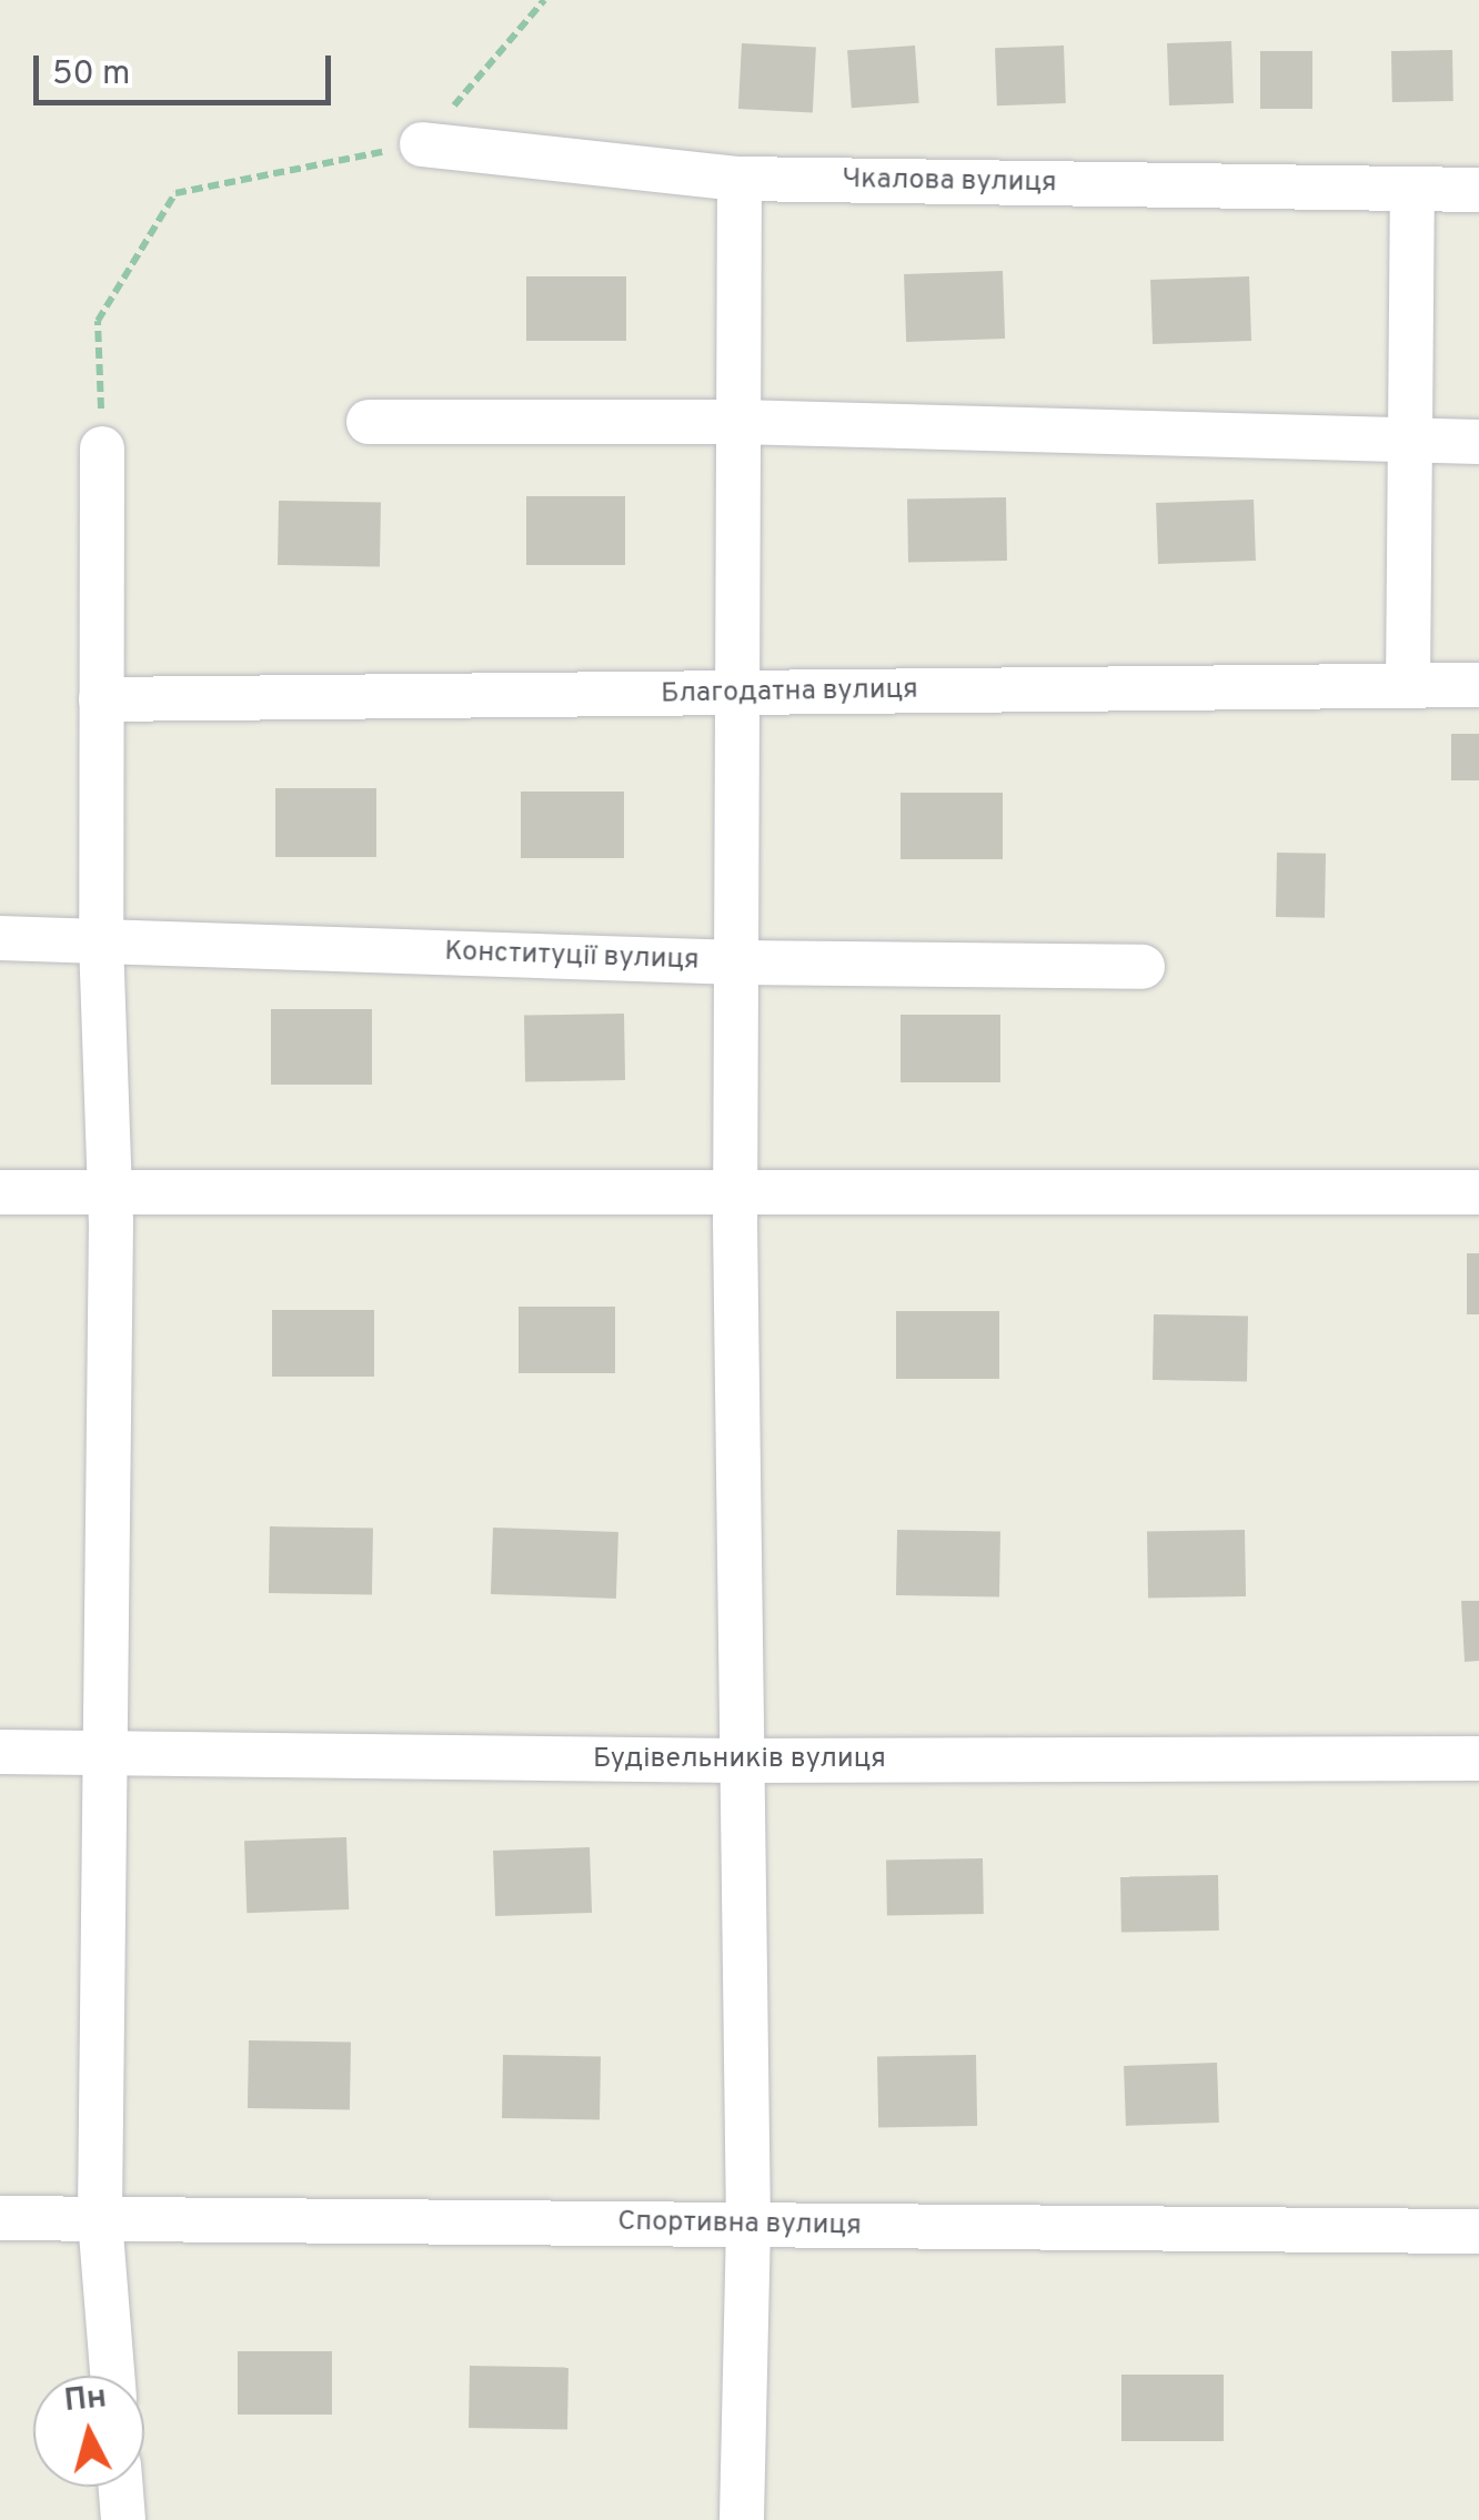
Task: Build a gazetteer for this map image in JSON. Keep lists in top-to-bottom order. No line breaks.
{"streets":{"street":["Чкалова вулиця","Благодатна вулиця","Конституції вулиця","Будівельників вулиця","Спортивна вулиця"]},"scale_bar":"50 m","north":"top"}
